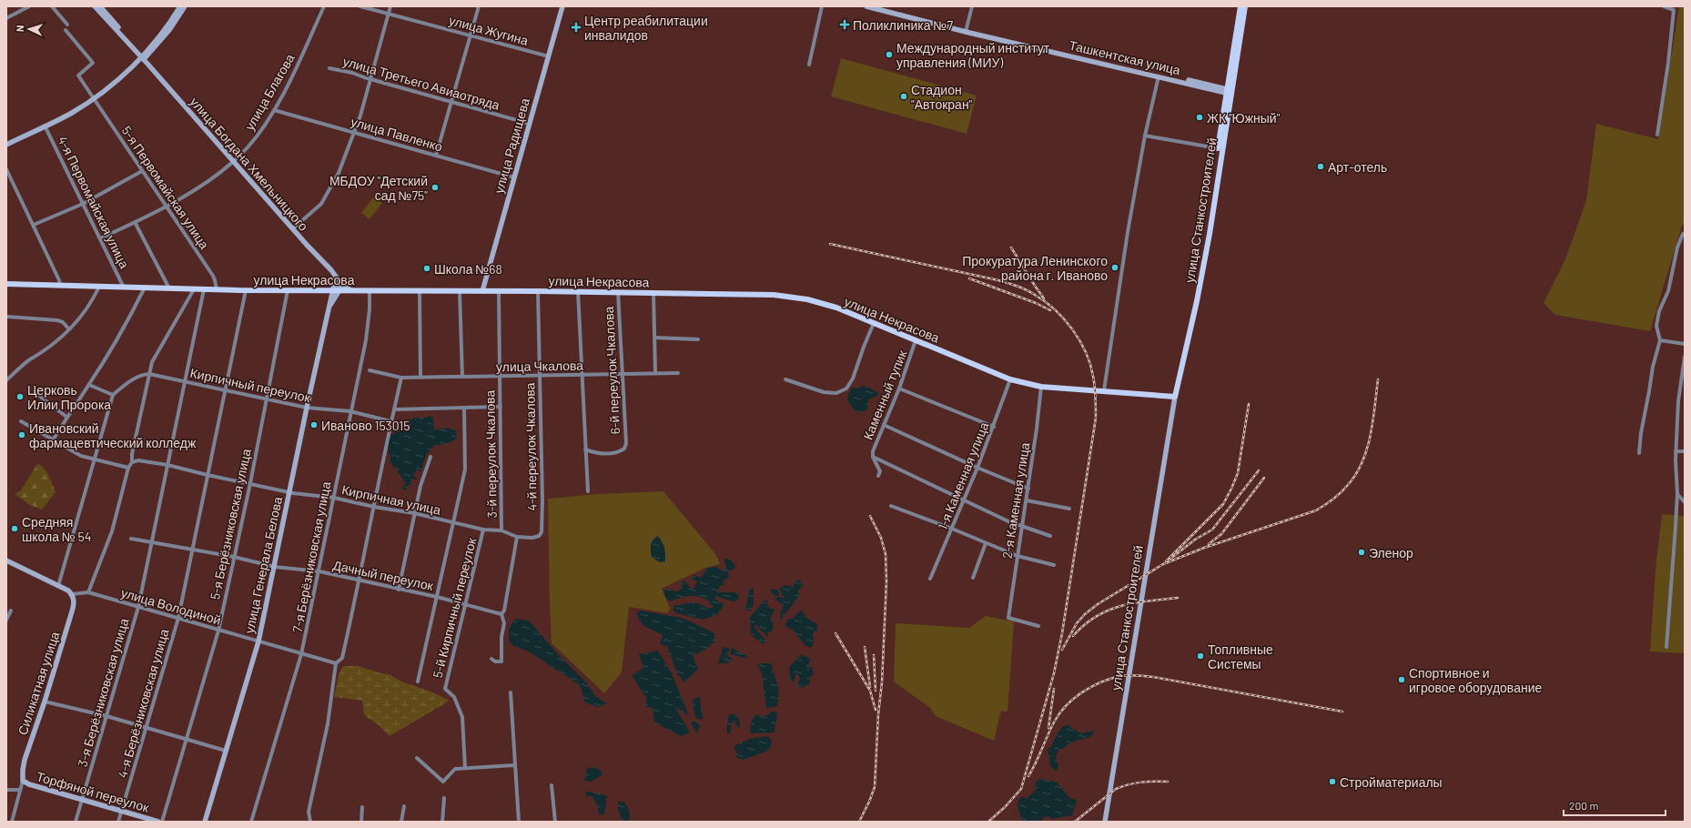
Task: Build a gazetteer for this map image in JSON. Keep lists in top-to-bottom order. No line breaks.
{"streets":{"main road":["Ташкентская улица","улица Радищева","улица Богдана Хмельницкого","улица Станкостроителей","улица Некрасова","улица Генерала Белова","Силикатная улица","Торфяной переулок"],"street":["улица Жугина","улица Третьего Авиаотряда","улица Благова","улица Павленко","5-я Первомайская улица","4-я Первомайская улица","улица Чкалова","6-й переулок Чкалова","Кирпичный переулок","Каменный тупик","4-й переулок Чкалова","3-й переулок Чкалова","1-я Каменная улица","Кирпичная улица","2-я Каменная улица","5-я Берёзниковская улица","7-я Берёзниковская улица","Дачный переулок","улица Володиной","5-й Кирпичный переулок","3-я Берёзниковская улица","4-я Берёзниковская улица"]},"crossings":[["улица Жугина","улица Радищева"],["Ташкентская улица","улица Станкостроителей"],["улица Третьего Авиаотряда","улица Радищева"],["улица Благова","улица Павленко"],["улица Благова","улица Богдана Хмельницкого"],["улица Благова","5-я Первомайская улица"],["улица Благова","4-я Первомайская улица"],["улица Павленко","улица Радищева"],["улица Радищева","улица Некрасова"],["улица Богдана Хмельницкого","улица Некрасова"],["улица Богдана Хмельницкого","улица Генерала Белова"],["5-я Первомайская улица","улица Некрасова"],["4-я Первомайская улица","улица Некрасова"],["улица Станкостроителей","улица Некрасова"],["улица Некрасова","6-й переулок Чкалова"],["улица Некрасова","Каменный тупик"],["улица Некрасова","4-й переулок Чкалова"],["улица Некрасова","3-й переулок Чкалова"],["улица Некрасова","1-я Каменная улица"],["улица Некрасова","2-я Каменная улица"],["улица Некрасова","5-я Берёзниковская улица"],["улица Некрасова","7-я Берёзниковская улица"],["улица Некрасова","улица Генерала Белова"],["улица Некрасова","3-я Берёзниковская улица"],["улица Некрасова","4-я Берёзниковская улица"],["улица Чкалова","6-й переулок Чкалова"],["улица Чкалова","4-й переулок Чкалова"],["улица Чкалова","3-й переулок Чкалова"],["Кирпичный переулок","5-я Берёзниковская улица"],["Кирпичный переулок","7-я Берёзниковская улица"],["Кирпичный переулок","улица Генерала Белова"],["Кирпичный переулок","3-я Берёзниковская улица"],["Кирпичный переулок","4-я Берёзниковская улица"],["4-й переулок Чкалова","Кирпичная улица"],["3-й переулок Чкалова","Кирпичная улица"],["Кирпичная улица","5-я Берёзниковская улица"],["Кирпичная улица","7-я Берёзниковская улица"],["Кирпичная улица","улица Генерала Белова"],["Кирпичная улица","5-й Кирпичный переулок"],["Кирпичная улица","3-я Берёзниковская улица"],["Кирпичная улица","4-я Берёзниковская улица"],["5-я Берёзниковская улица","Дачный переулок"],["5-я Берёзниковская улица","улица Володиной"],["7-я Берёзниковская улица","Дачный переулок"],["7-я Берёзниковская улица","улица Володиной"],["улица Генерала Белова","Дачный переулок"],["улица Генерала Белова","улица Володиной"],["Дачный переулок","5-й Кирпичный переулок"],["Дачный переулок","3-я Берёзниковская улица"],["Дачный переулок","4-я Берёзниковская улица"],["улица Володиной","Силикатная улица"],["улица Володиной","3-я Берёзниковская улица"],["улица Володиной","4-я Берёзниковская улица"],["Силикатная улица","Торфяной переулок"],["3-я Берёзниковская улица","Торфяной переулок"],["4-я Берёзниковская улица","Торфяной переулок"]],"places":{"health":["Поликлиника №7","Центр реабилитации инвалидов"],"other":["Международный институт управления (МИУ)","Стадион \"Автокран\"","ЖК \"Южный\"","Арт-отель","МБДОУ \"Детский сад №75\"","Прокуратура Ленинского района г. Иваново","Школа №68","Церковь Илии Пророка","Иваново 153015","Ивановский фармацевтический колледж","Средняя школа № 54","Эленор","Топливные Системы","Спортивное и игровое оборудование","Стройматериалы"]},"scale_bar":"200 m","north":"left"}
